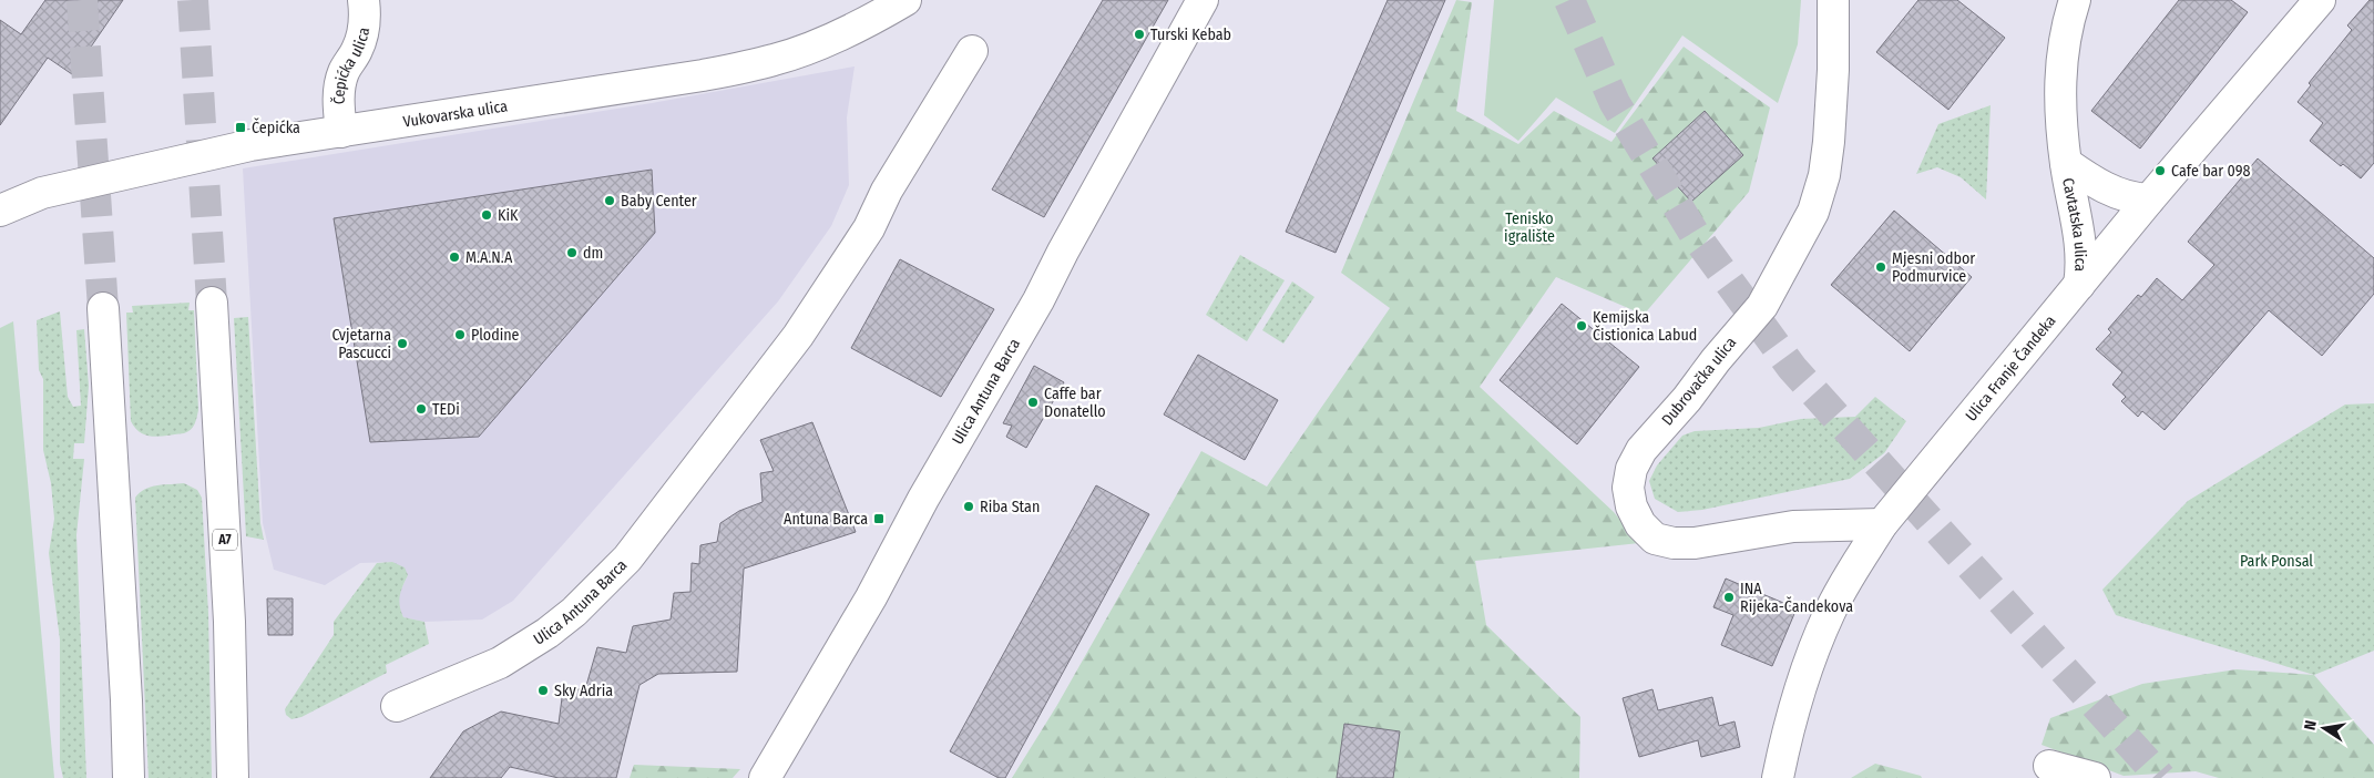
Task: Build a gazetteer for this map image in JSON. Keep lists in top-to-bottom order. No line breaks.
{"streets":{"main road":["Čepićka ulica","Vukovarska ulica","Cavtatska ulica","Ulica Franje Čandeka","Dubrovačka ulica","Ulica Antuna Barca","A7"]},"crossings":[["Čepićka ulica","Vukovarska ulica"],["Cavtatska ulica","Ulica Franje Čandeka"],["Ulica Franje Čandeka","Dubrovačka ulica"]],"parks":["Tenisko igralište","Park Ponsal"],"places":{"other":["Turski Kebab","Cafe bar 098","Baby Center","KiK","dm","M.A.N.A","Mjesni odbor Podmurvice","Kemijska Čistionica Labud","Plodine","Cvjetarna Pascucci","Caffe bar Donatello","TEDi","Riba Stan","INA Rijeka-Čandekova","Sky Adria"],"transit":["Čepićka","Antuna Barca"]},"north":"left"}
